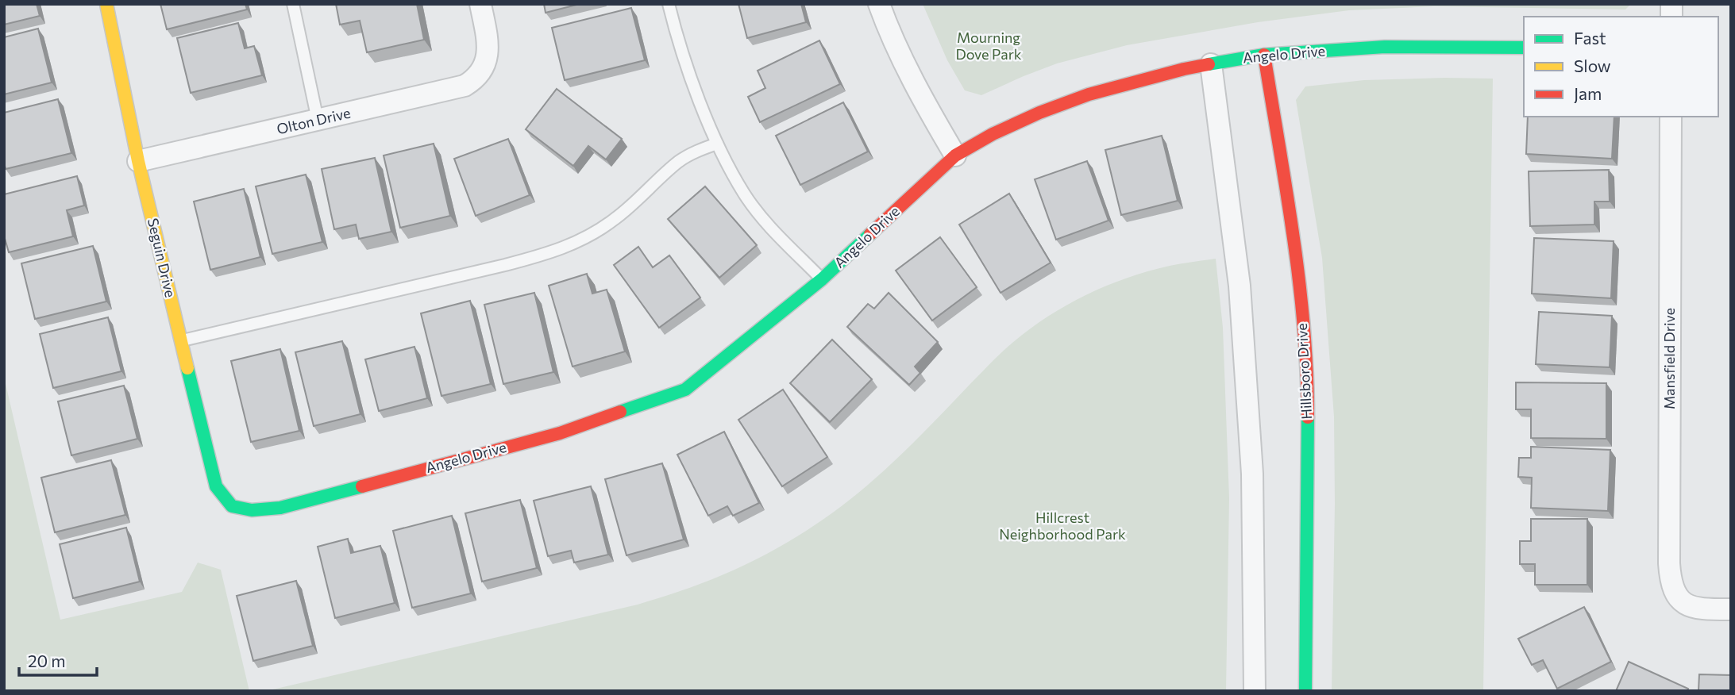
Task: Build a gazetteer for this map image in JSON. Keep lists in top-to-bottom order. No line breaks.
{"streets":{"street":["Angelo Drive","Olton Drive","Seguin Drive","Mansfield Drive","Hillsboro Drive"]},"crossings":[["Angelo Drive","Seguin Drive"],["Angelo Drive","Hillsboro Drive"],["Olton Drive","Seguin Drive"]],"parks":["Mourning Dove Park","Hillcrest Neighborhood Park"],"legend":["Fast","Slow","Jam"],"scale_bar":"20 m"}
